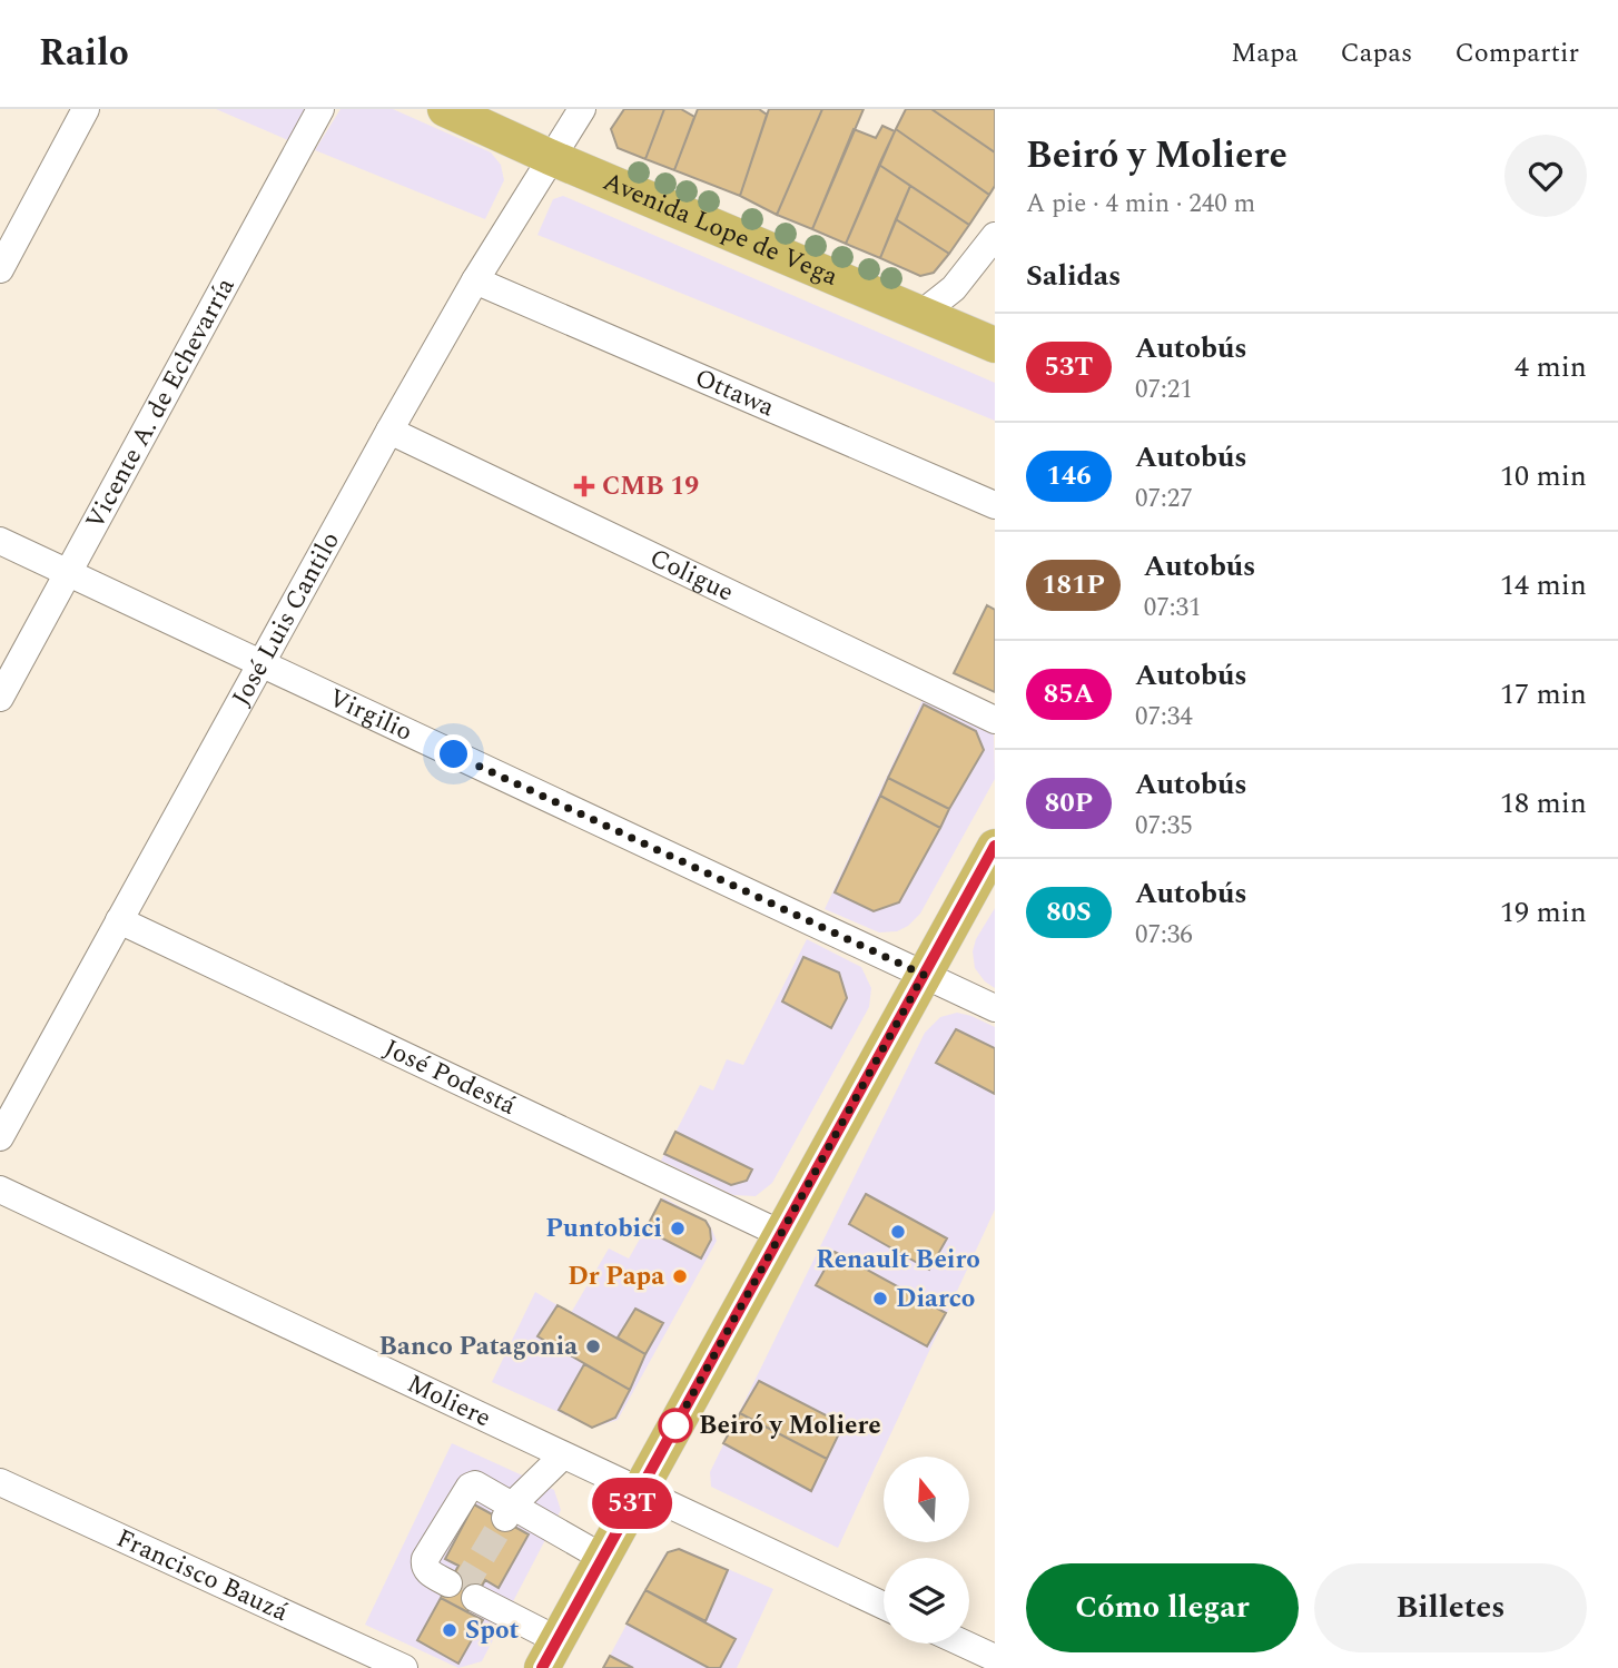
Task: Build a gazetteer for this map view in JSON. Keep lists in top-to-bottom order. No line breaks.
{"streets":{"main road":["Avenida Lope de Vega"],"street":["Ottawa","Vicente A. de Echevarría","Coligue","José Luis Cantilo","Virgilio","José Podestá","Moliere","Francisco Bauzá"]},"crossings":[["Avenida Lope de Vega","José Luis Cantilo"],["Ottawa","José Luis Cantilo"],["Vicente A. de Echevarría","Virgilio"],["Coligue","José Luis Cantilo"],["José Luis Cantilo","Virgilio"],["José Luis Cantilo","José Podestá"]],"places":{"health":["CMB 19"],"other":["Puntobici","Renault Beiro","Dr Papa","Diarco","Banco Patagonia","Beiró y Moliere","Spot"]},"lines":["bus line 53T"],"north":"top","page":{"header":"Railo","nav":["Mapa","Capas","Compartir"],"on_map":"53T","heading":[["Beiró y Moliere","A pie · 4 min · 240 m"],"Salidas"],"list":[{"mark":"53T","name":"Autobús","note":"07:21","value":"4 min"},{"mark":"146","name":"Autobús","note":"07:27","value":"10 min"},{"mark":"181P","name":"Autobús","note":"07:31","value":"14 min"},{"mark":"85A","name":"Autobús","note":"07:34","value":"17 min"},{"mark":"80P","name":"Autobús","note":"07:35","value":"18 min"},{"mark":"80S","name":"Autobús","note":"07:36","value":"19 min"}],"buttons":["Cómo llegar","Billetes"]}}
